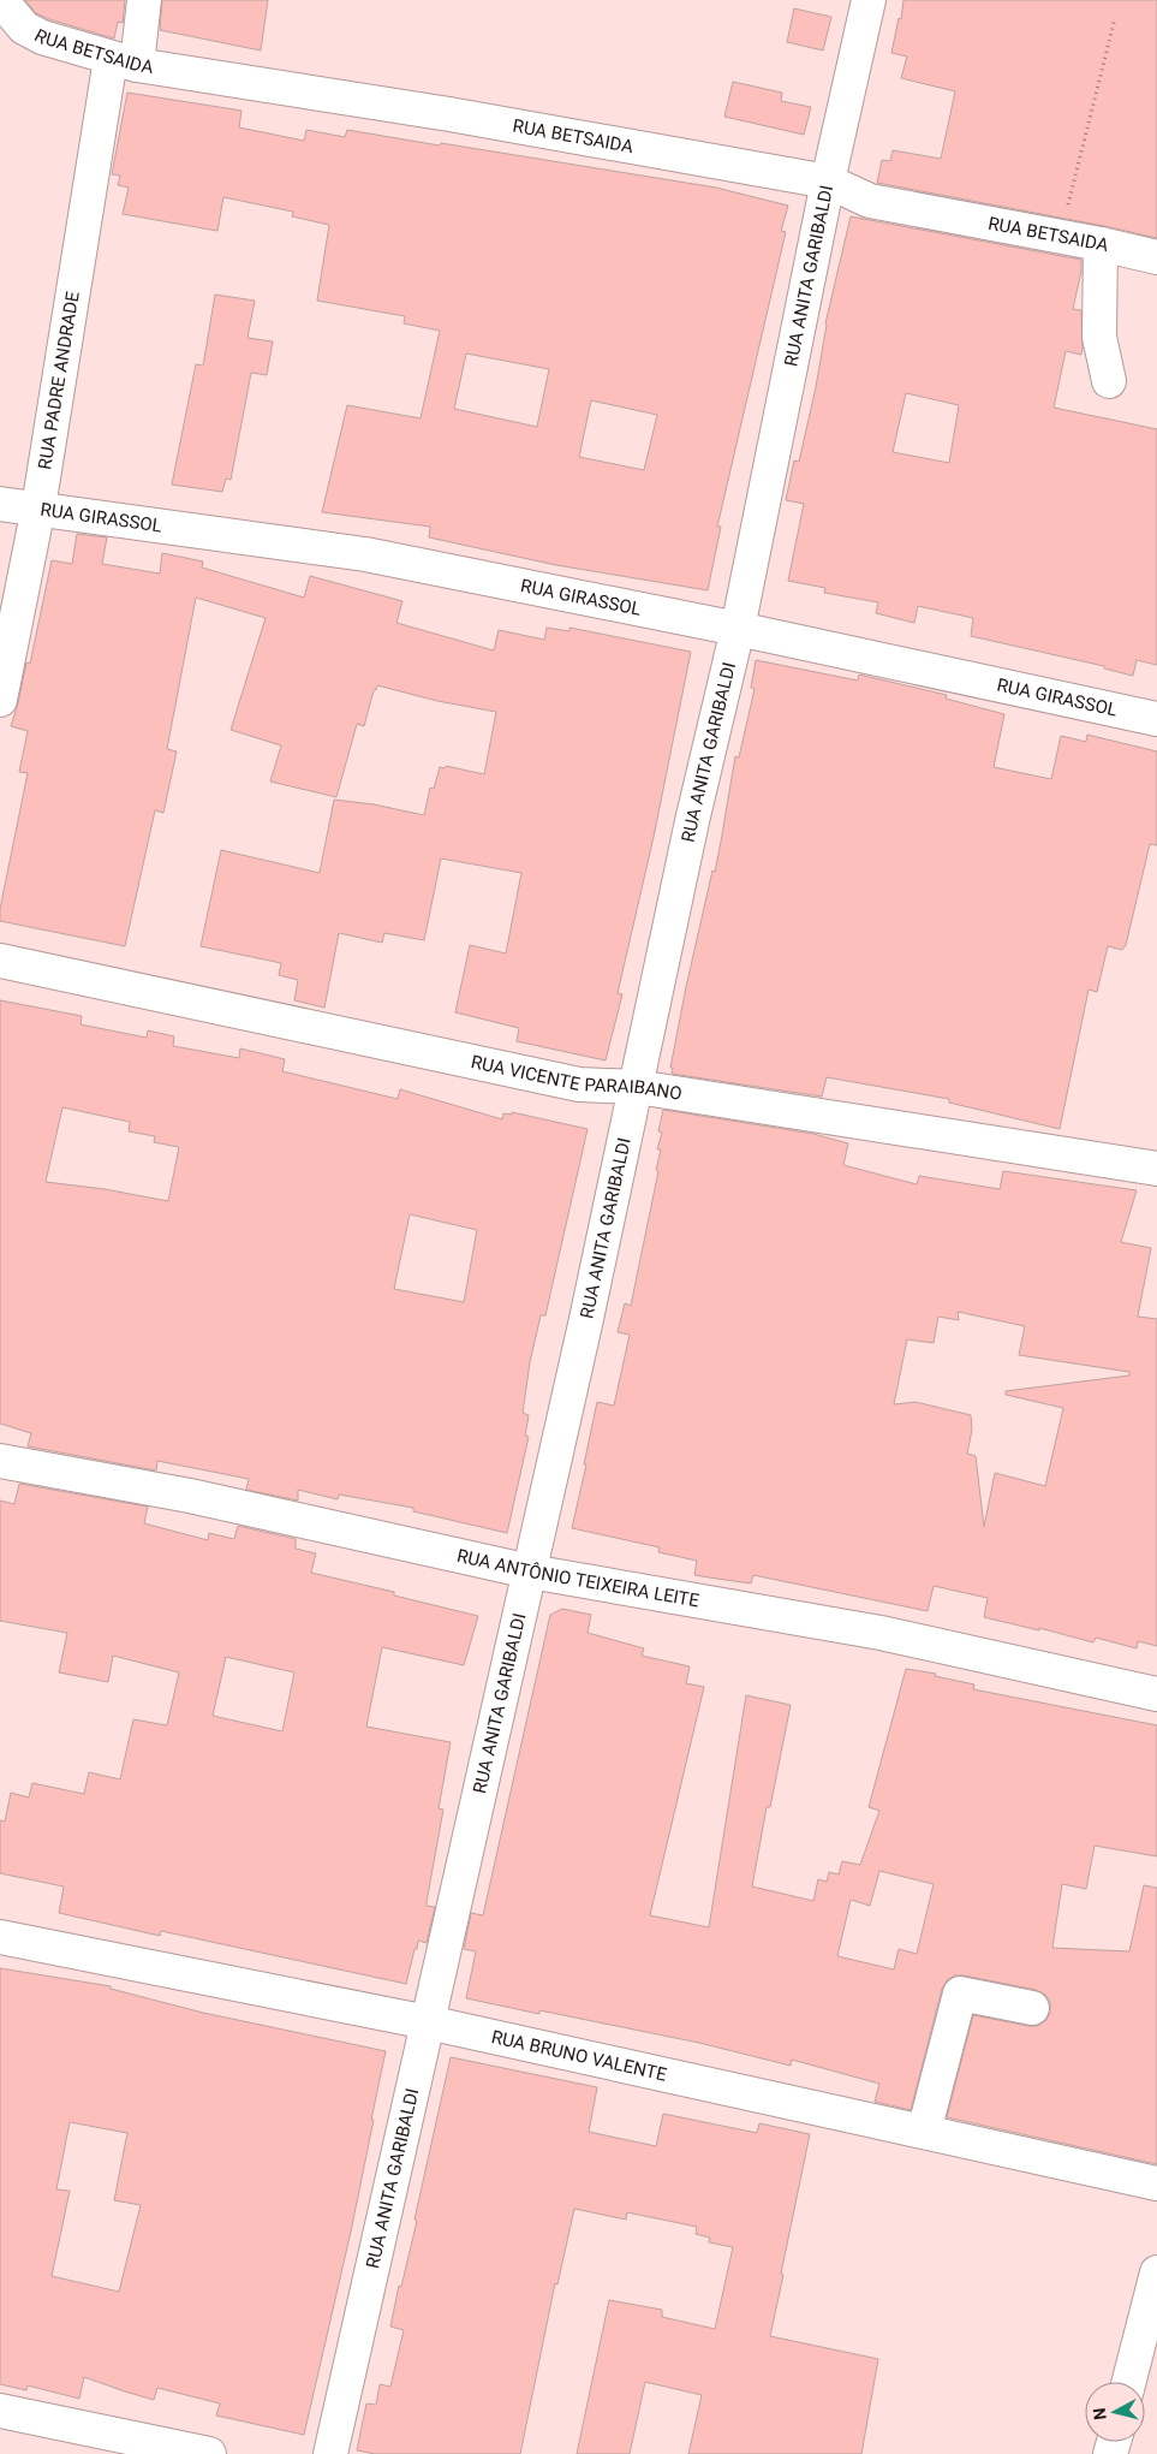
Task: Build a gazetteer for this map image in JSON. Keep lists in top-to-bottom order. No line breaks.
{"streets":{"street":["RUA BETSAIDA","RUA ANITA GARIBALDI","RUA PADRE ANDRADE","RUA GIRASSOL","RUA VICENTE PARAIBANO","RUA ANTÔNIO TEIXEIRA LEITE","RUA BRUNO VALENTE"]},"crossings":[["RUA BETSAIDA","RUA ANITA GARIBALDI"],["RUA BETSAIDA","RUA PADRE ANDRADE"],["RUA ANITA GARIBALDI","RUA GIRASSOL"],["RUA ANITA GARIBALDI","RUA VICENTE PARAIBANO"],["RUA ANITA GARIBALDI","RUA ANTÔNIO TEIXEIRA LEITE"],["RUA ANITA GARIBALDI","RUA BRUNO VALENTE"],["RUA PADRE ANDRADE","RUA GIRASSOL"]],"north":"left"}
